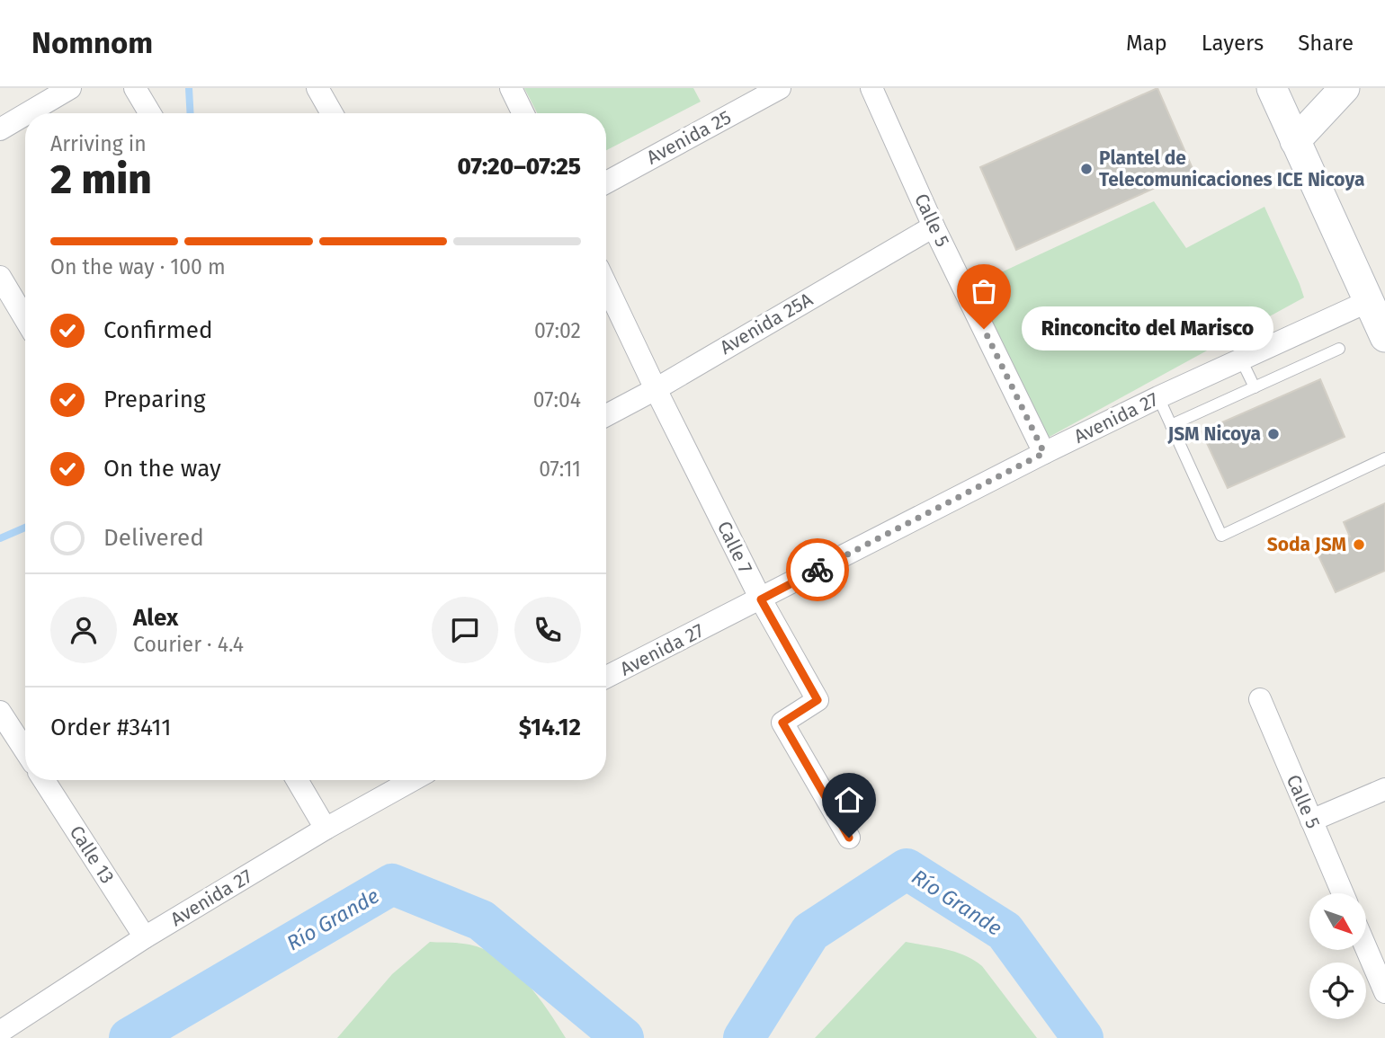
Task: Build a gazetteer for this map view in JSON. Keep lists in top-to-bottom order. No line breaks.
{"streets":{"street":["Avenida 25","Calle 5","Avenida 25A","Avenida 27","Calle 7","Calle 13"]},"crossings":[["Calle 5","Avenida 25A"],["Calle 5","Avenida 27"],["Avenida 25A","Calle 7"],["Avenida 27","Calle 7"],["Avenida 27","Calle 13"]],"water":["Río Grande"],"places":["Plantel de Telecomunicaciones ICE Nicoya","Rinconcito del Marisco","JSM Nicoya","Soda JSM"],"north":"bottom right","page":{"header":"Nomnom","nav":["Map","Layers","Share"],"heading":["2 min","Arriving in","07:20–07:25"],"panel":["Alex","Courier · 4.4","Order #3411","$14.12"],"bar":"On the way · 100 m","list":[["Confirmed","07:02"],["Preparing","07:04"],["On the way","07:11"],"Delivered"],"bubble":"Rinconcito del Marisco"}}
